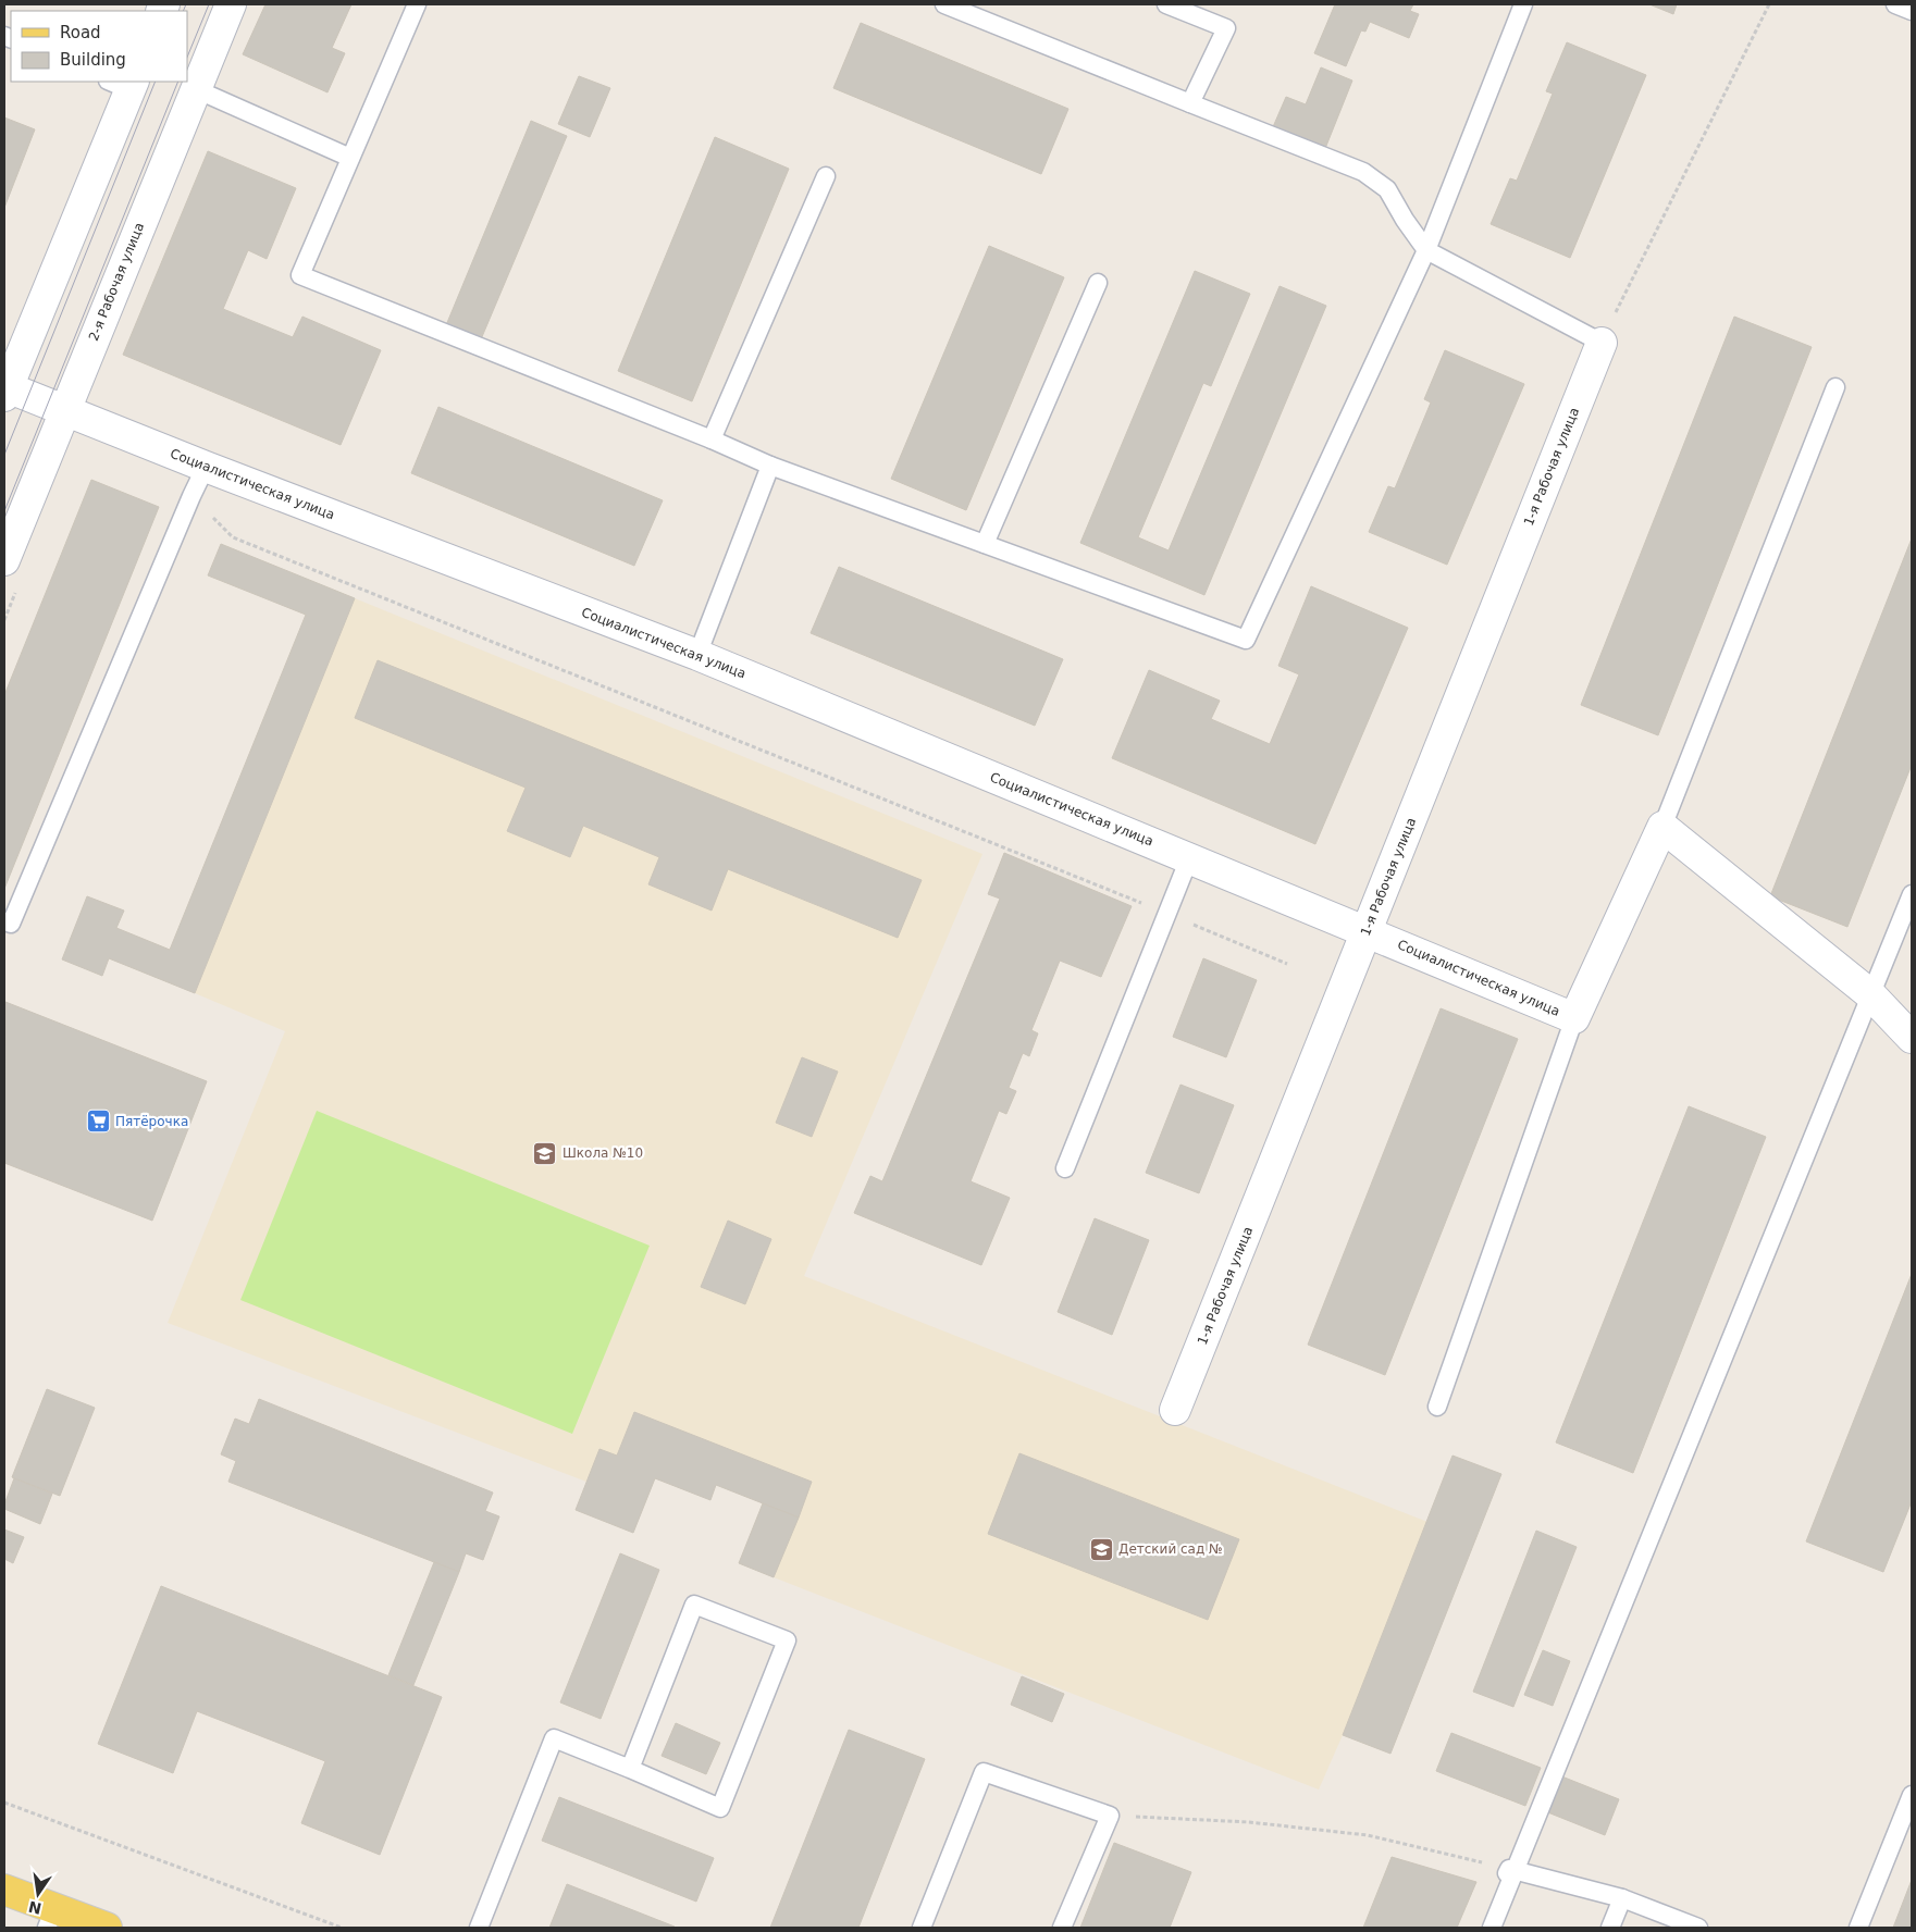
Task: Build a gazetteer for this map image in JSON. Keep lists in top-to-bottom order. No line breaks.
{"streets":{"street":["2-я Рабочая улица","1-я Рабочая улица","Социалистическая улица"]},"crossings":[["2-я Рабочая улица","Социалистическая улица"],["1-я Рабочая улица","Социалистическая улица"]],"places":{"supermarket":["Пятёрочка"],"school or university":["Школа №10","Детский сад №"]},"legend":["Road","Building"],"north":"bottom"}
